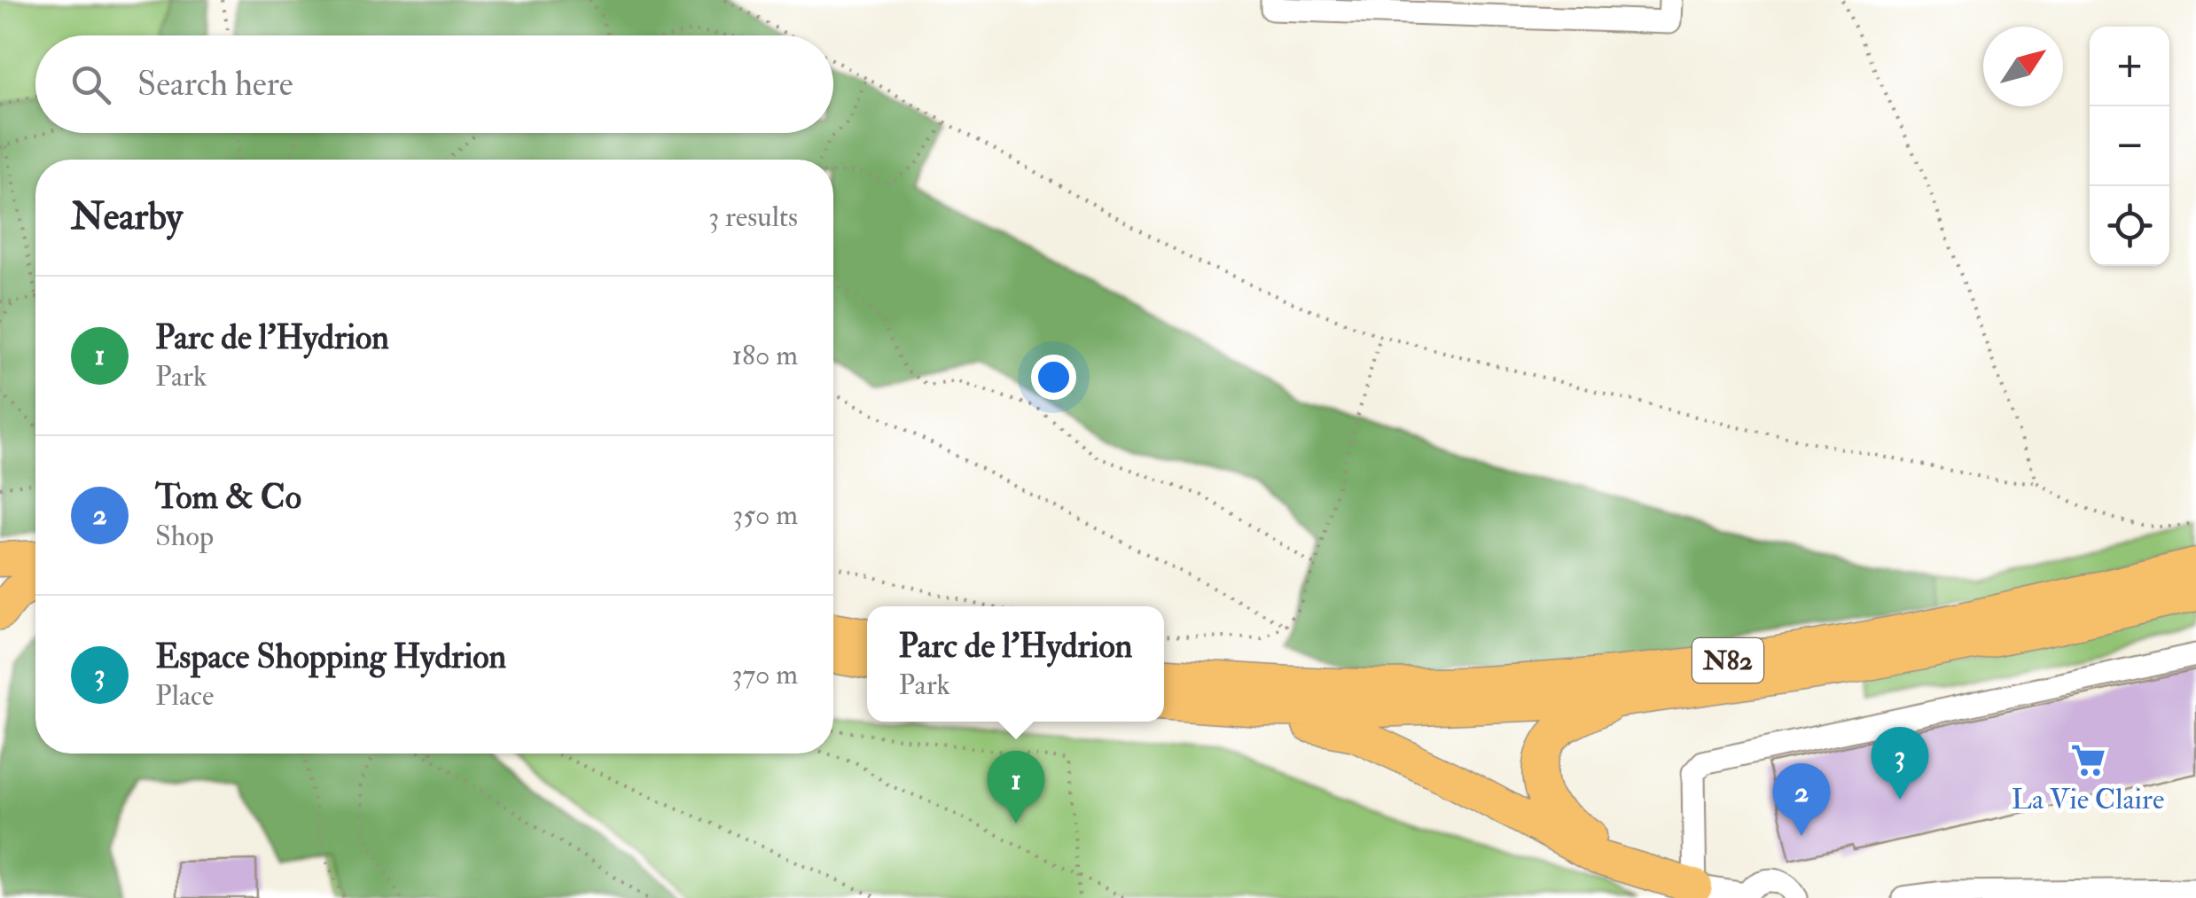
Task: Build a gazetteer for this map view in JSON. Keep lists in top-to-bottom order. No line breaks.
{"streets":{"highway":["N82"]},"places":{"supermarket":["La Vie Claire"]},"north":"top right","page":{"map_buttons":["+","−"],"search":"Search here","heading":["Nearby","3 results"],"list":[{"mark":"1","name":"Parc de l'Hydrion","note":"Park","value":"180 m"},{"mark":"2","name":"Tom & Co","note":"Shop","value":"350 m"},{"mark":"3","name":"Espace Shopping Hydrion","note":"Place","value":"370 m"}],"popup":["Parc de l'Hydrion","Park"],"pins":["3","1","2"]}}
